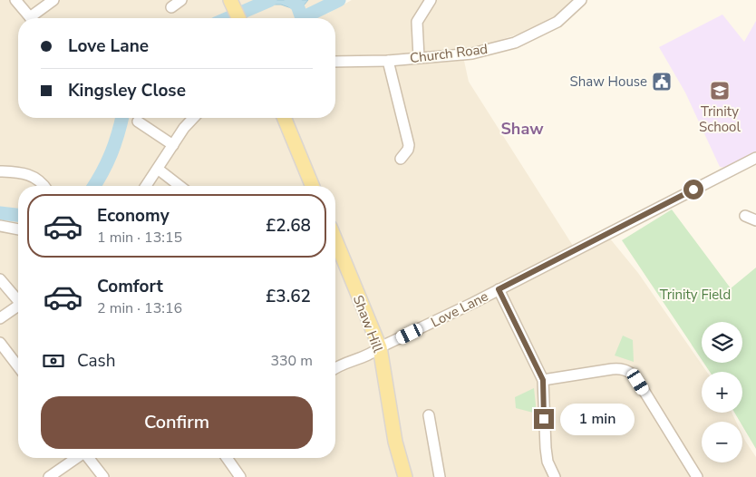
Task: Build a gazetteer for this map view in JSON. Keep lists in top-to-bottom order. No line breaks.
{"streets":{"main road":["Shaw Hill"],"street":["Church Road","Love Lane"]},"crossings":[["Love Lane","Shaw Hill"]],"districts":["Shaw"],"parks":["Trinity Field"],"places":{"public building":["Shaw House"],"school or university":["Trinity School"]},"page":{"banner":["Love Lane","Kingsley Close"],"list":[{"name":"Economy","note":"1 min · 13:15","value":"£2.68"},{"name":"Comfort","note":"2 min · 13:16","value":"£3.62"}],"map_buttons":["+","−"],"pay":["Cash","330 m"],"buttons":"Confirm","bubble":"1 min"}}
